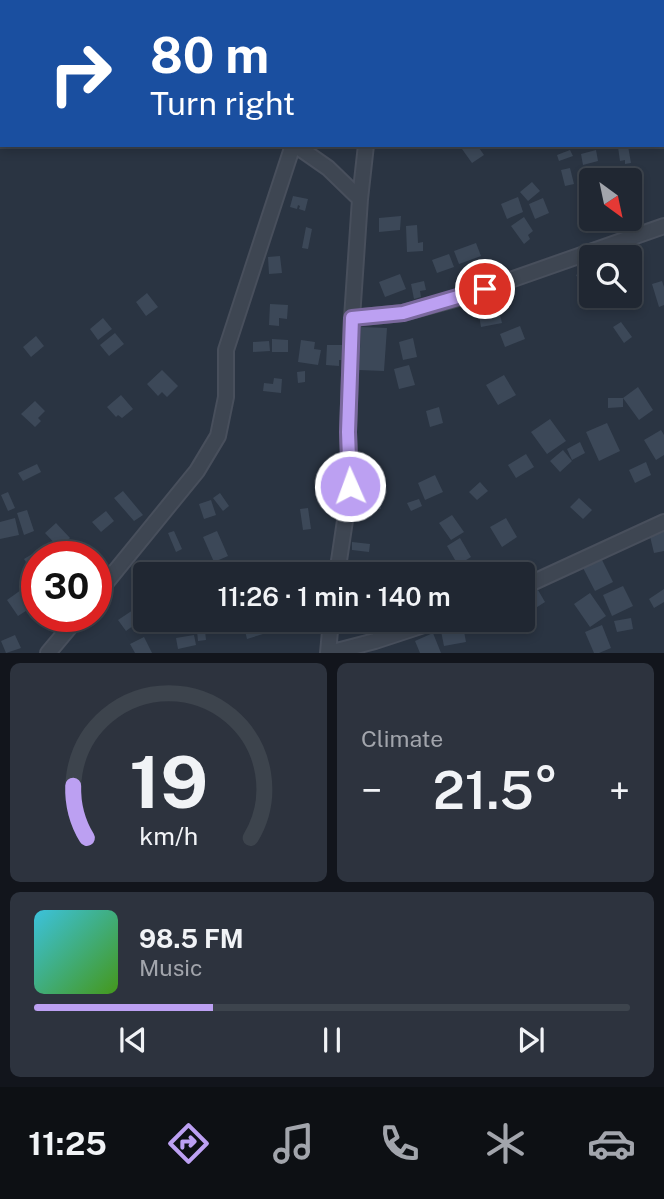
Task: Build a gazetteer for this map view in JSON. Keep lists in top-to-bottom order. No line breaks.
{"north":"bottom right","page":{"turn":["80 m","Turn right"],"limit":"30","trip":"11:26 · 1 min · 140 m","tile":"Climate","heat":["−","21.5°","+"],"song":["98.5 FM","Music"],"tabs":"11:25","gauge":["19","km/h"]}}
